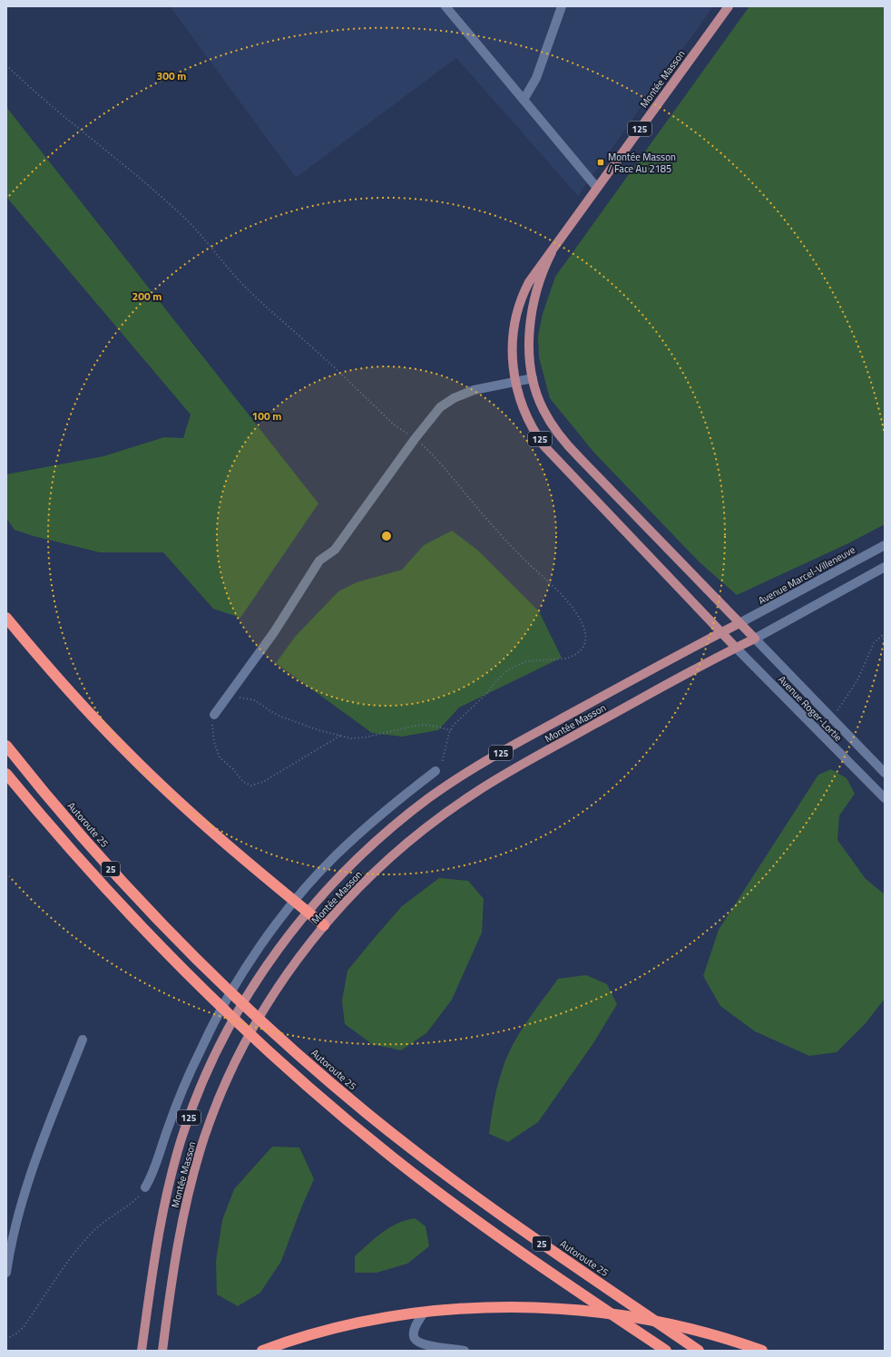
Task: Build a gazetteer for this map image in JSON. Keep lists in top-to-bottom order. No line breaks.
{"streets":{"highway":["Autoroute 25","25"],"main road":["Montée Masson","125","Avenue Roger-Lortie"],"street":["Avenue Marcel-Villeneuve"]},"crossings":[["Montée Masson","Avenue Marcel-Villeneuve"],["Montée Masson","Avenue Roger-Lortie"],["Avenue Marcel-Villeneuve","Avenue Roger-Lortie"]],"places":{"transit":["Montée Masson / Face Au 2185"]},"rings":["300 m","200 m","100 m"]}
